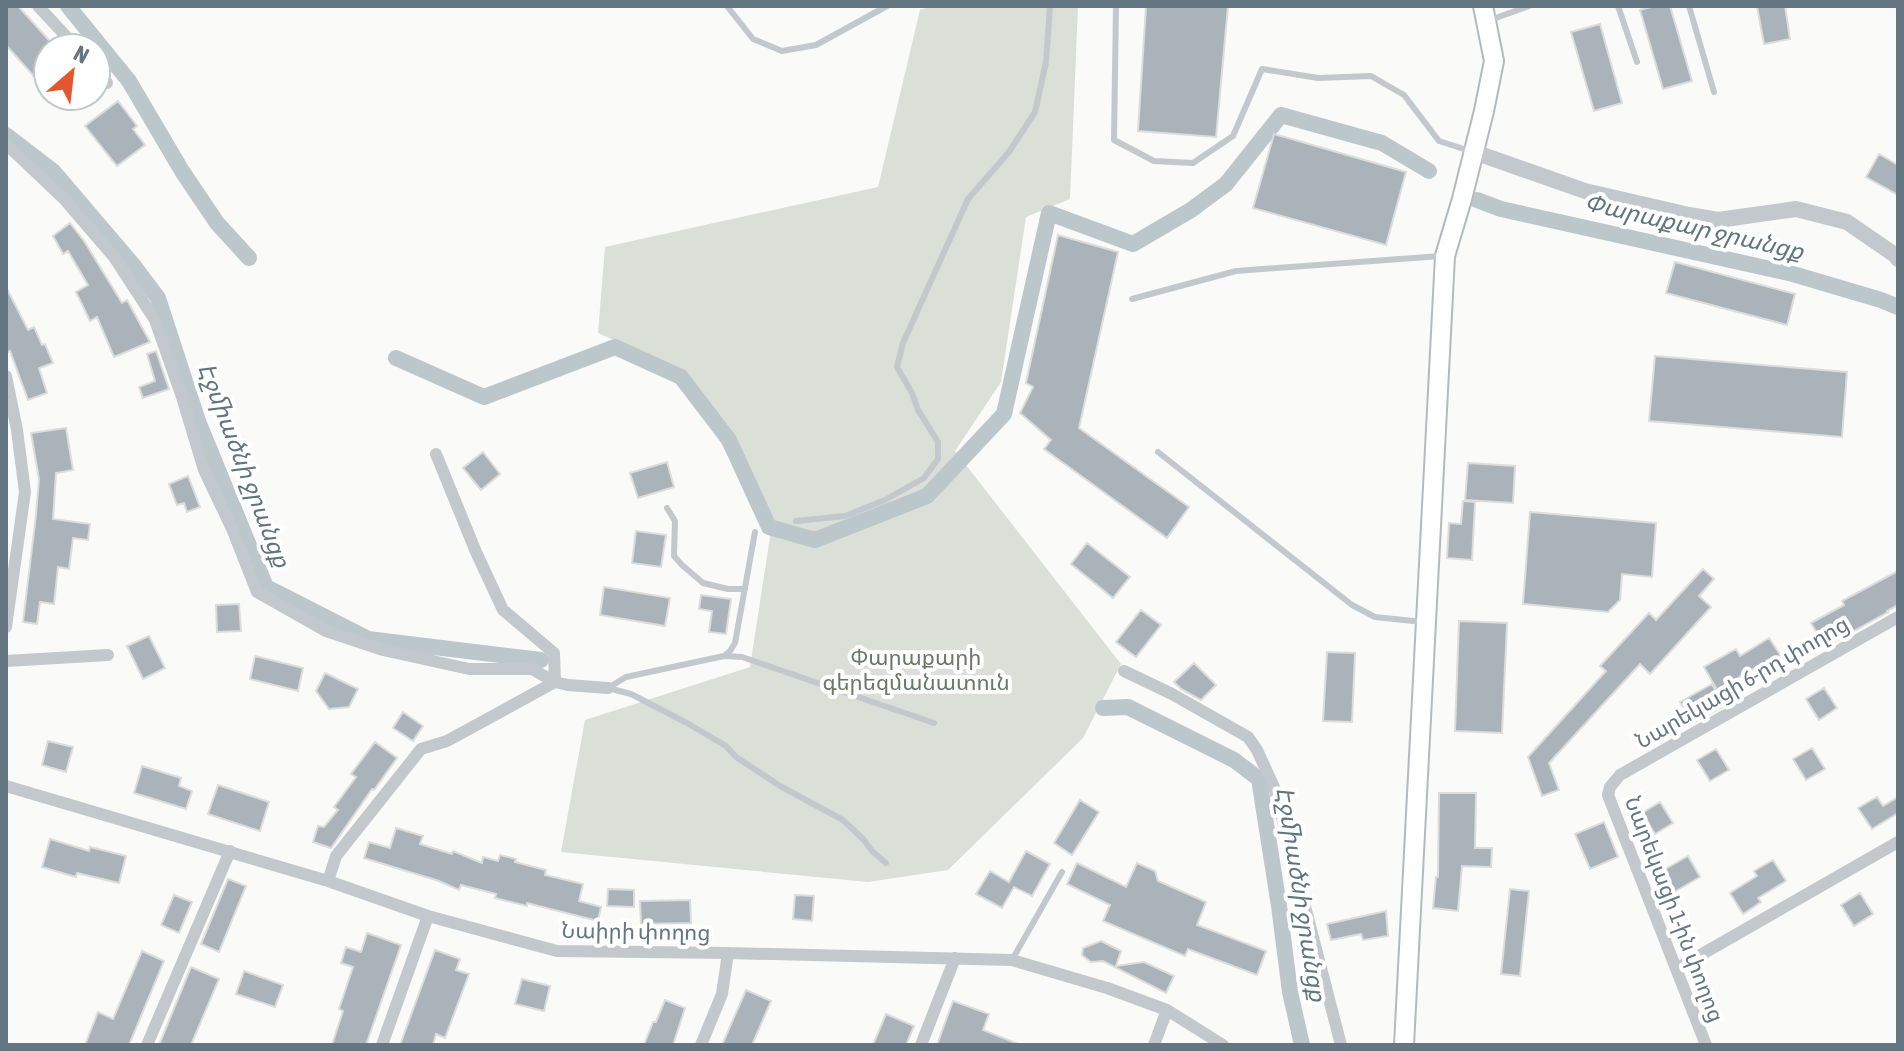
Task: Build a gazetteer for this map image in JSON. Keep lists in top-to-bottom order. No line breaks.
{"streets":{"street":["Նարեկացի 6-րդ փողոց","Նարեկացի 1-ին փողոց","Նաիրի փողոց"]},"crossings":[["Նարեկացի 6-րդ փողոց","Նարեկացի 1-ին փողոց"]],"water":["Փարաքար ջրանցք","Էջմիածնի ջրանցք"],"parks":["Փարաքարի գերեզմանատուն"],"north":"top right"}
